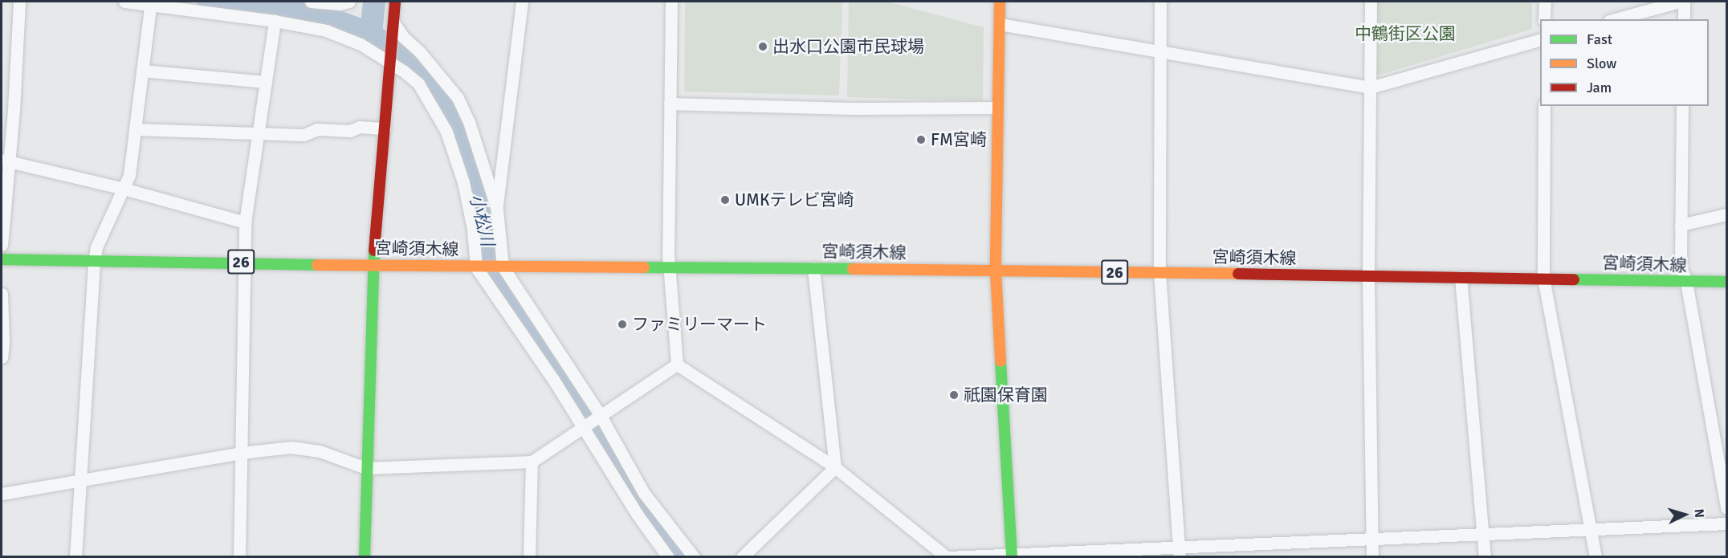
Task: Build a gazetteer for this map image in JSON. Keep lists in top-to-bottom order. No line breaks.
{"streets":{"main road":["宮崎須木線","26"]},"water":["小松川"],"parks":["中鶴街区公園"],"places":["出水口公園市民球場","FM宮崎","UMKテレビ宮崎","ファミリーマート","祇園保育園"],"legend":["Fast","Slow","Jam"],"north":"right"}
